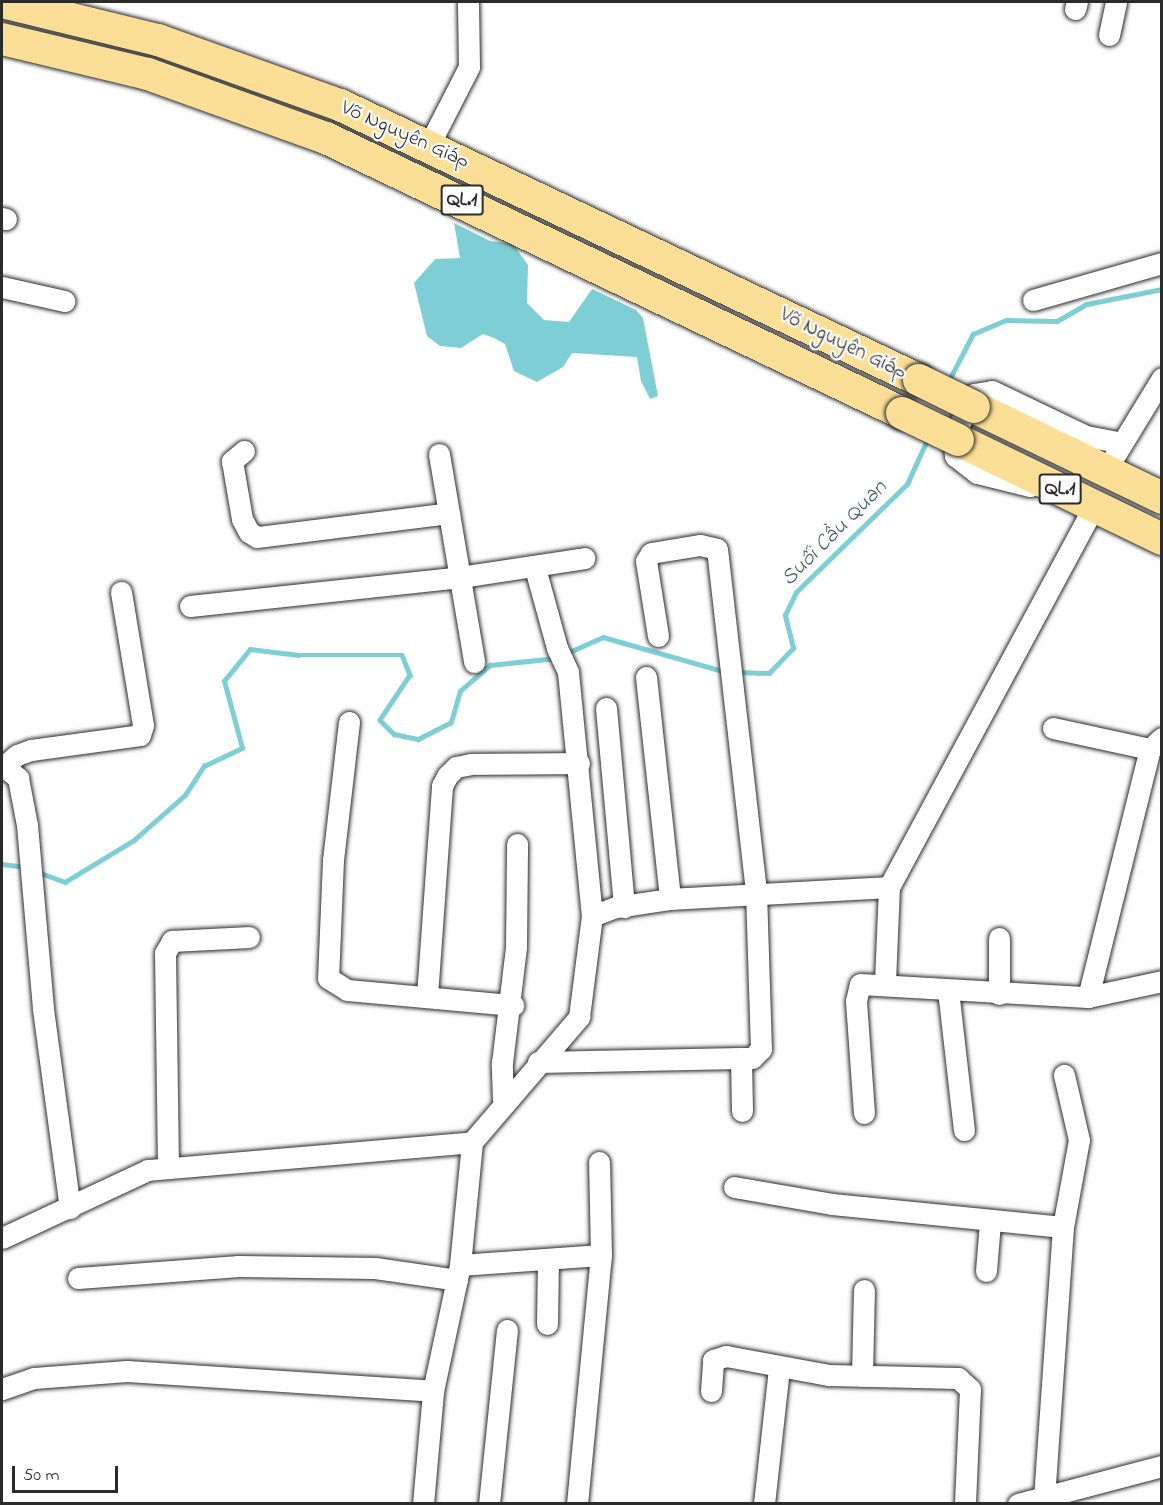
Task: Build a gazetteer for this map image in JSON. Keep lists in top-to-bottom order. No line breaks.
{"streets":{"highway":["Võ Nguyên Giáp","QL.1"]},"crossings":[["Võ Nguyên Giáp","QL.1"]],"water":["Suối Cầu Quan"],"scale_bar":"50 m"}
